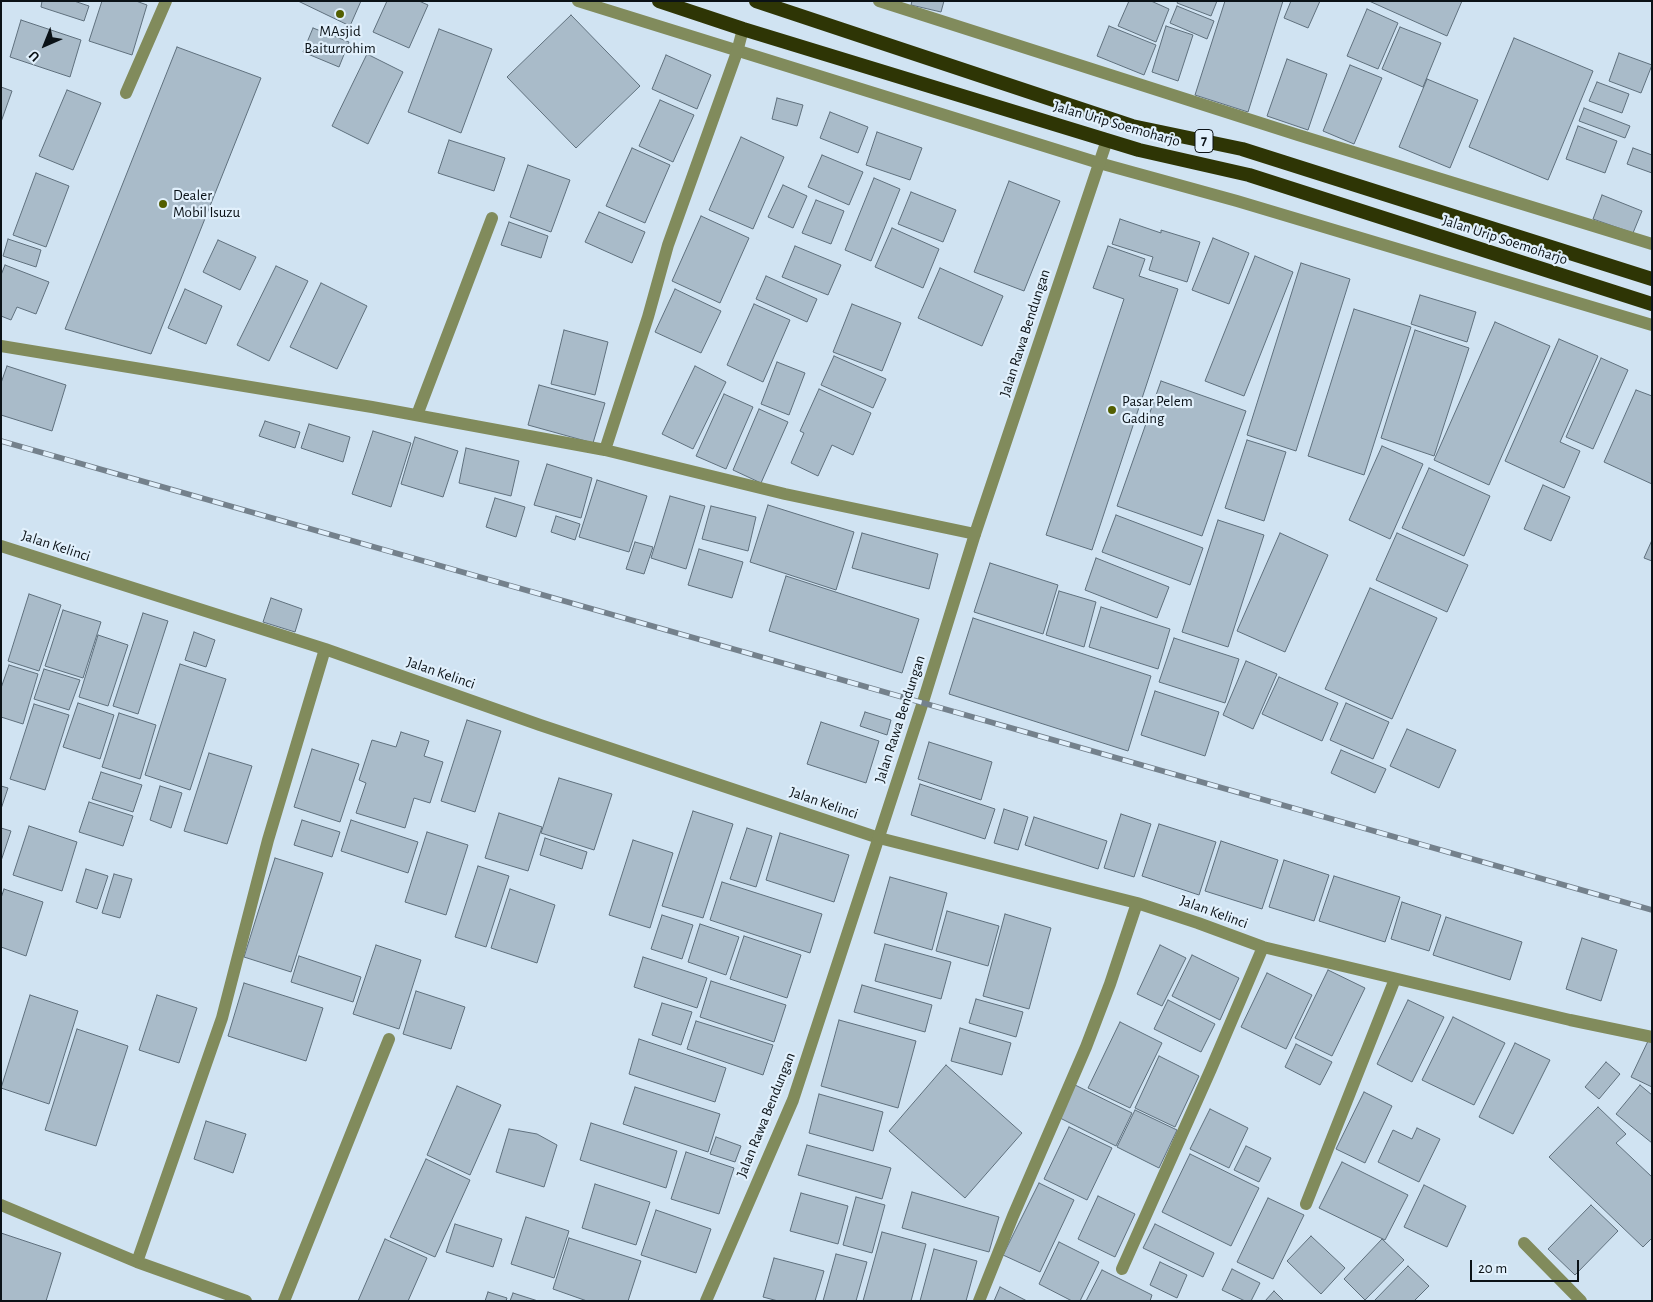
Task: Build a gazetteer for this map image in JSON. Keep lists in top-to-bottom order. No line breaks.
{"streets":{"highway":["Jalan Urip Soemoharjo","7"],"street":["Jalan Rawa Bendungan","Jalan Kelinci"]},"crossings":[["Jalan Urip Soemoharjo","Jalan Rawa Bendungan"],["Jalan Rawa Bendungan","Jalan Kelinci"]],"places":["MAsjid Baiturrohim","Dealer Mobil Isuzu","Pasar Pelem Gading"],"scale_bar":"20 m","north":"bottom left"}
